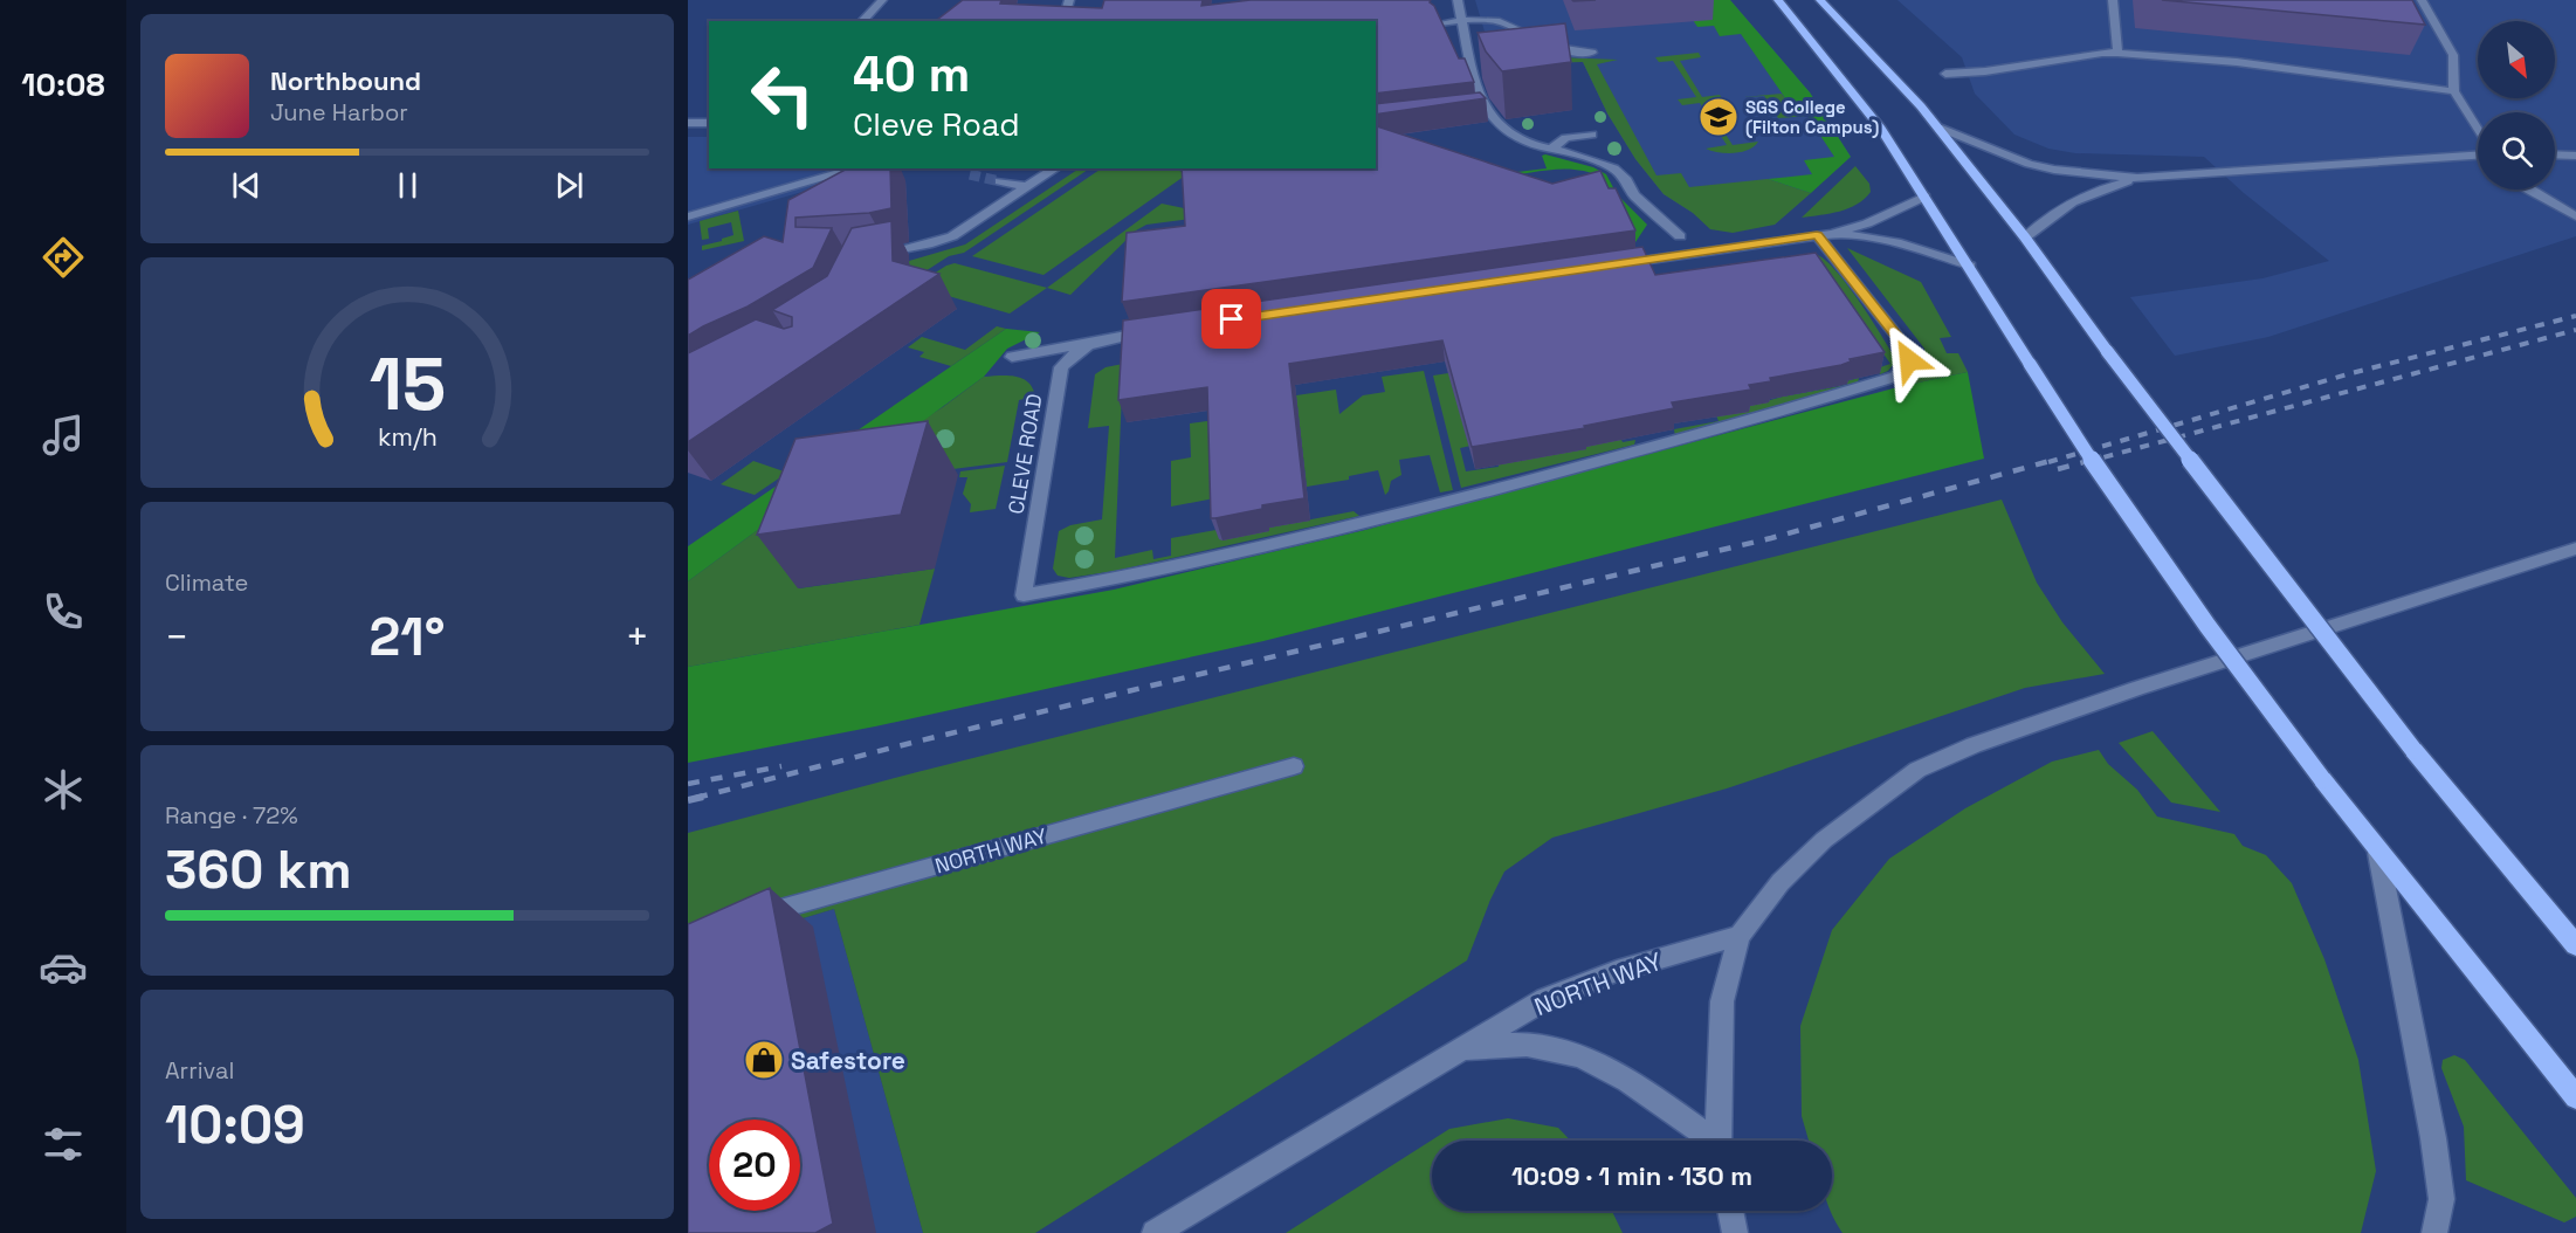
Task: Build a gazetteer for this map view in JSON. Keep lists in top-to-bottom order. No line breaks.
{"streets":{"street":["CLEVE ROAD","NORTH WAY"]},"places":{"school or university":["SGS College (Filton Campus)"],"shop":["Safestore"]},"north":"bottom right","page":{"tabs":"10:08","turn":["40 m","Cleve Road"],"song":["Northbound","June Harbor"],"tile":["Climate",["Range · 72%","360 km"],["Arrival","10:09"]],"heat":["−","21°","+"],"limit":"20","trip":"10:09 · 1 min · 130 m","gauge":["15","km/h"]}}
